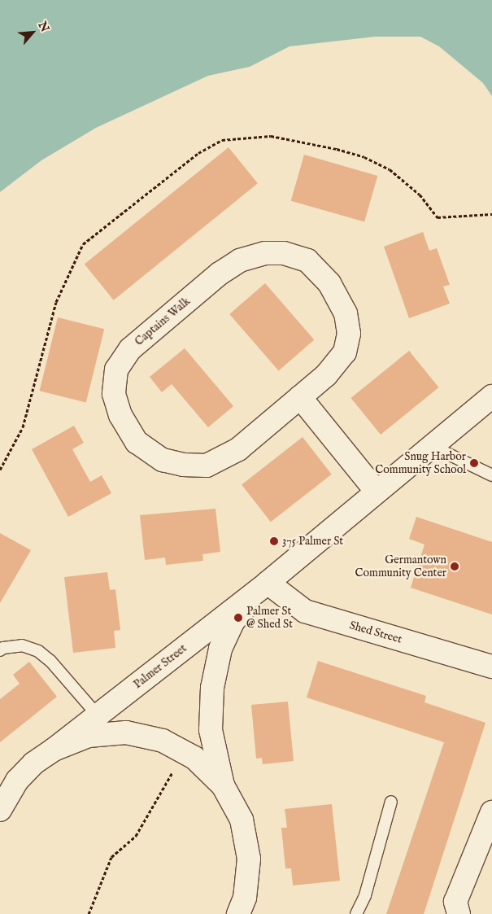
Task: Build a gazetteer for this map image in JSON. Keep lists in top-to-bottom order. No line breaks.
{"streets":{"street":["Captains Walk","Shed Street","Palmer Street"]},"crossings":[["Shed Street","Palmer Street"]],"places":["Snug Harbor Community School","375 Palmer St","Germantown Community Center","Palmer St @ Shed St"],"north":"top right"}
